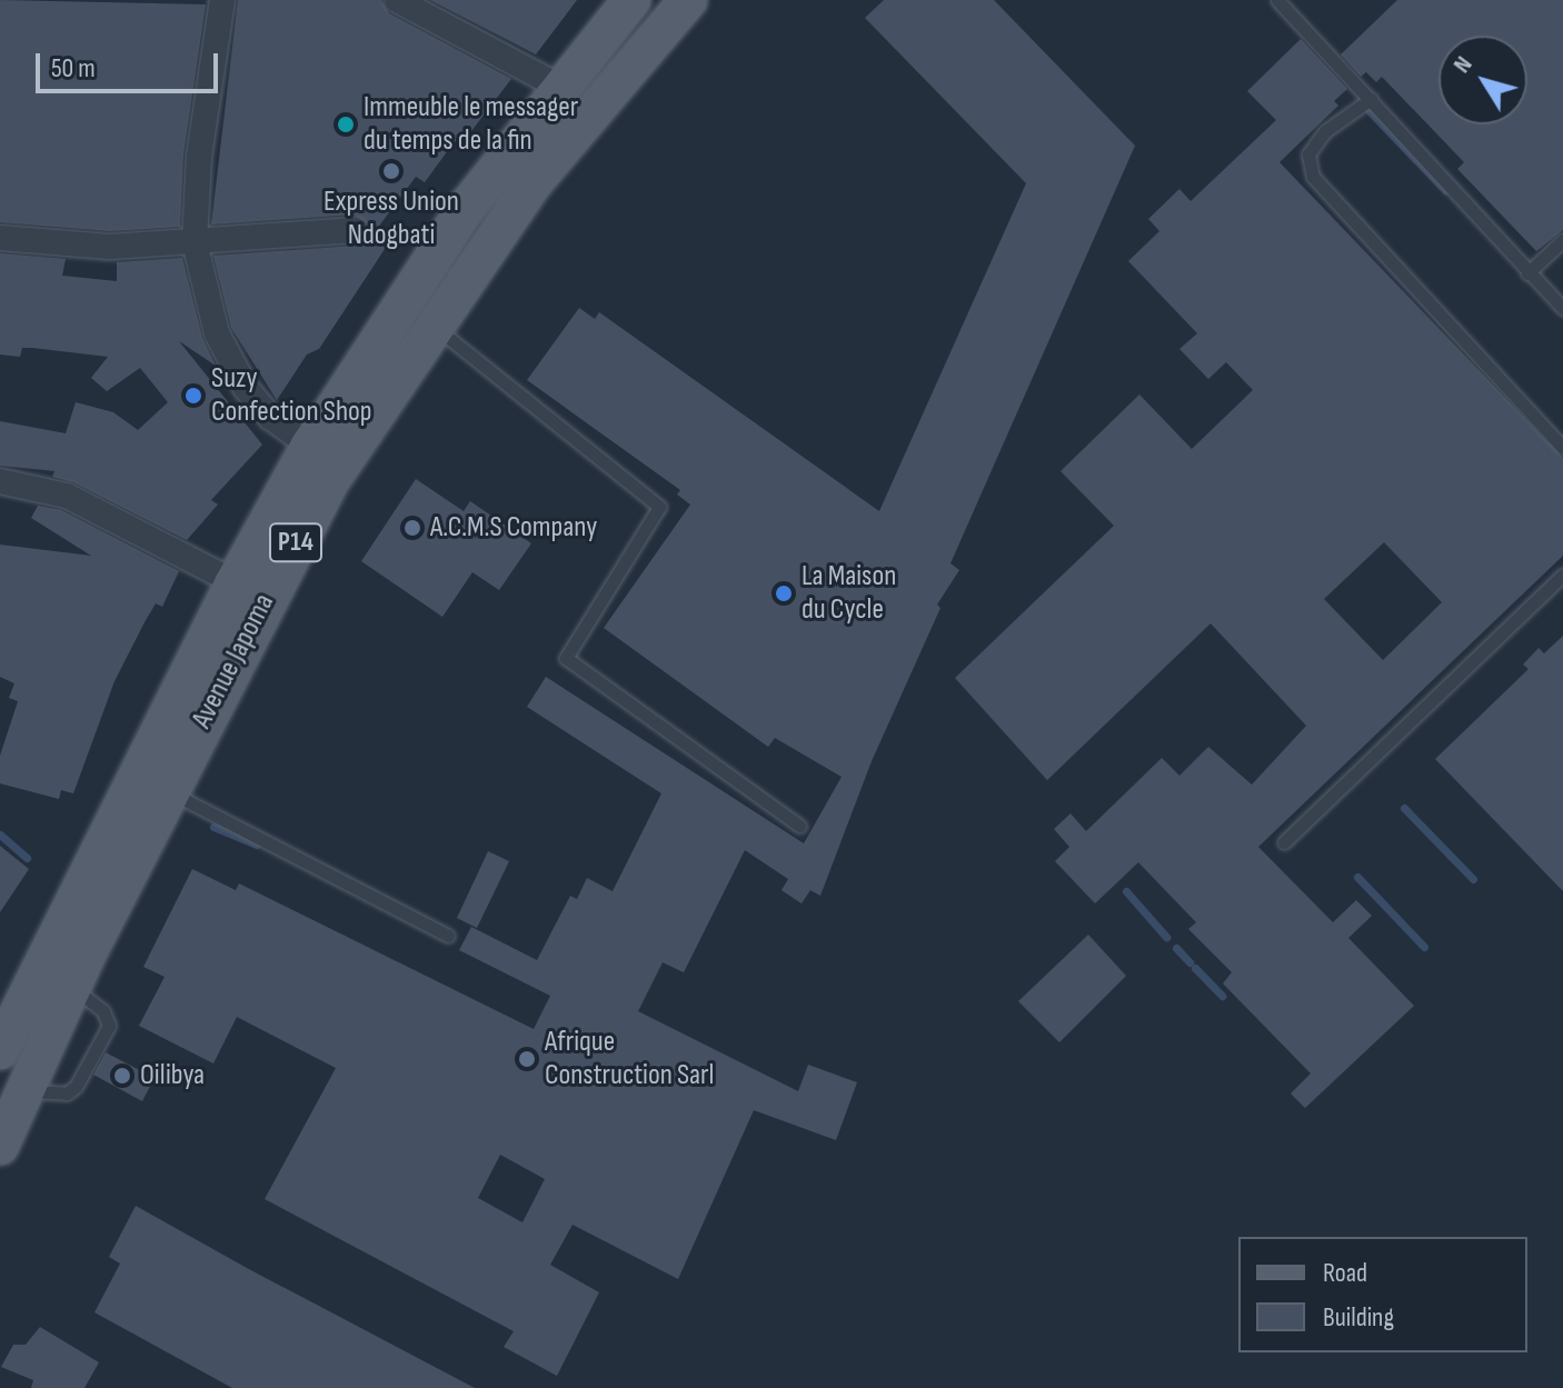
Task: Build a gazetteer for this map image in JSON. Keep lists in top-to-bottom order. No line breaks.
{"streets":{"main road":["P14","Avenue Japoma"]},"places":["Immeuble le messager du temps de la fin","Express Union Ndogbati","Suzy Confection Shop","A.C.M.S Company","La Maison du Cycle","Afrique Construction Sarl","Oilibya"],"legend":["Road","Building"],"scale_bar":"50 m","north":"top left"}
